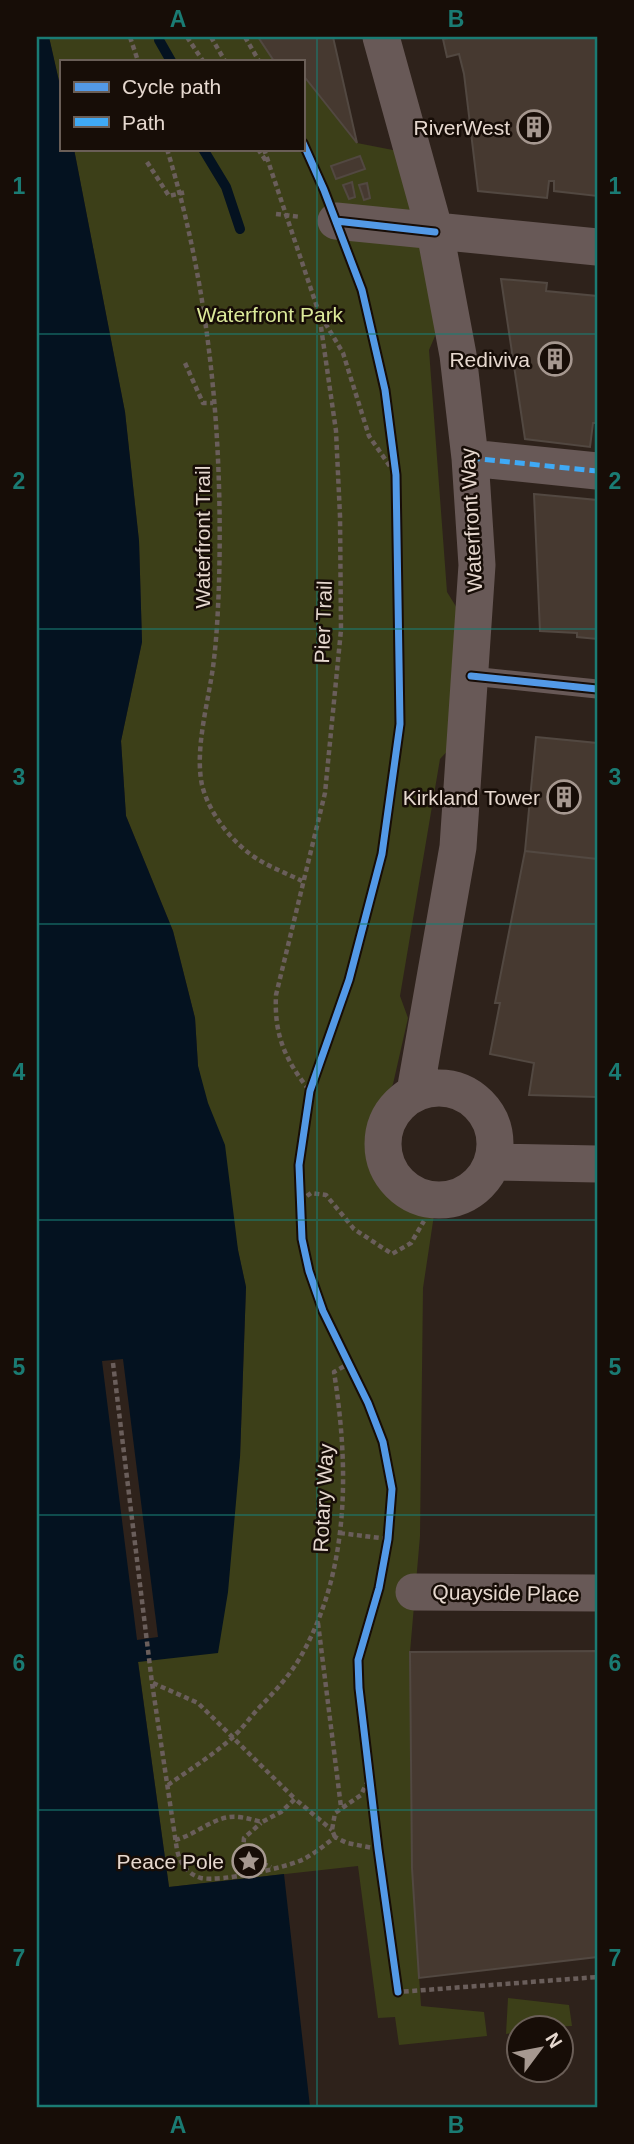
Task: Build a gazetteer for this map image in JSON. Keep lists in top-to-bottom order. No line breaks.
{"streets":{"street":["Waterfront Way","Quayside Place"],"path":["Waterfront Trail","Pier Trail","Rotary Way"]},"crossings":[["Waterfront Trail","Pier Trail"]],"parks":["Waterfront Park"],"places":{"building":["RiverWest","Rediviva","Kirkland Tower"],"place":["Peace Pole"]},"legend":["Cycle path","Path"],"north":"top right","grid":{"columns":["A","B"],"rows":["1","2","3","4","5","6","7"]}}
